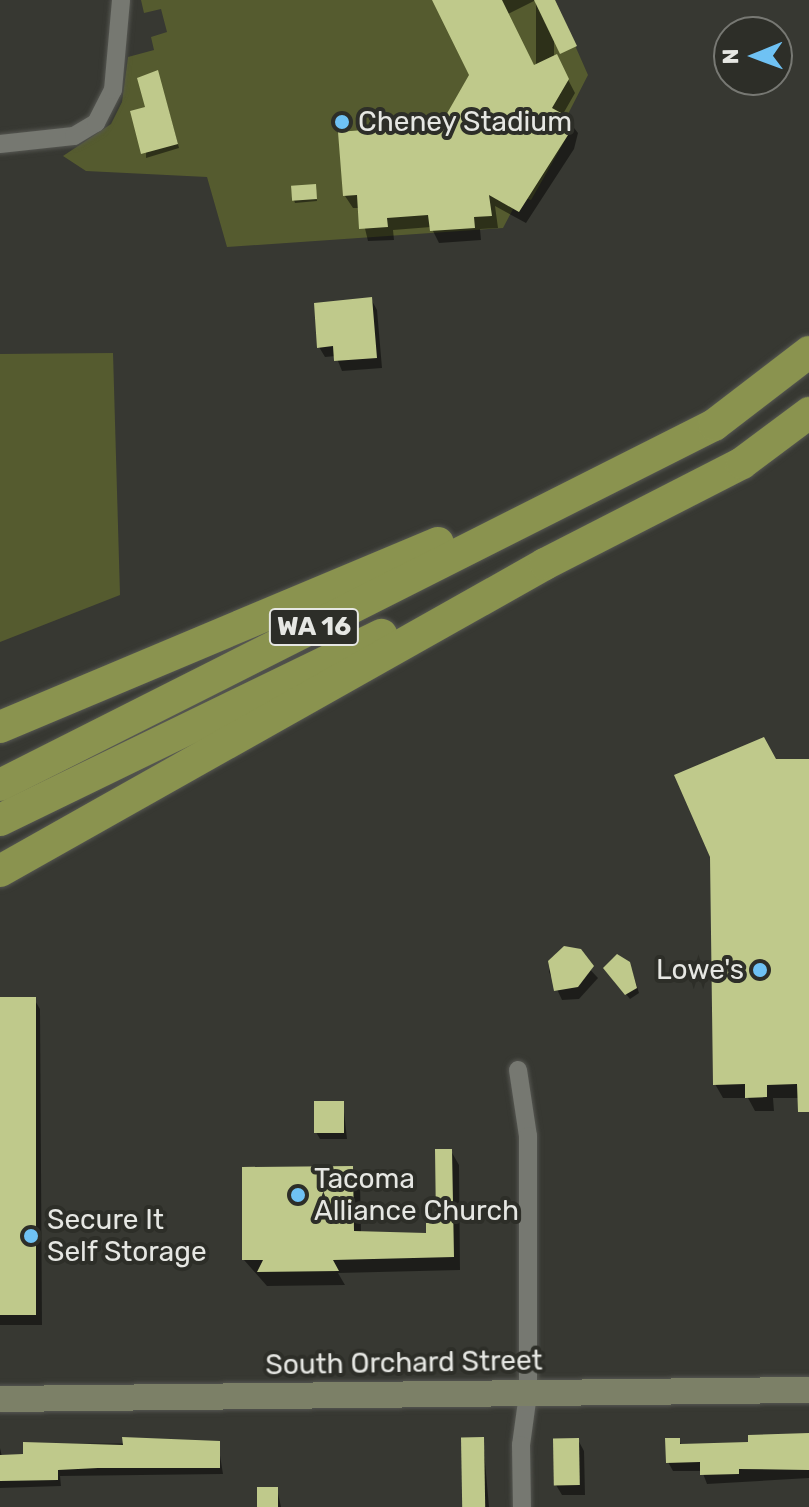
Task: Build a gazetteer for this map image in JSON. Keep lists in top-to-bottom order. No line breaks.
{"streets":{"highway":["WA 16"],"main road":["South Orchard Street"]},"places":["Cheney Stadium","Lowe's","Tacoma Alliance Church","Secure It Self Storage"],"north":"left"}
